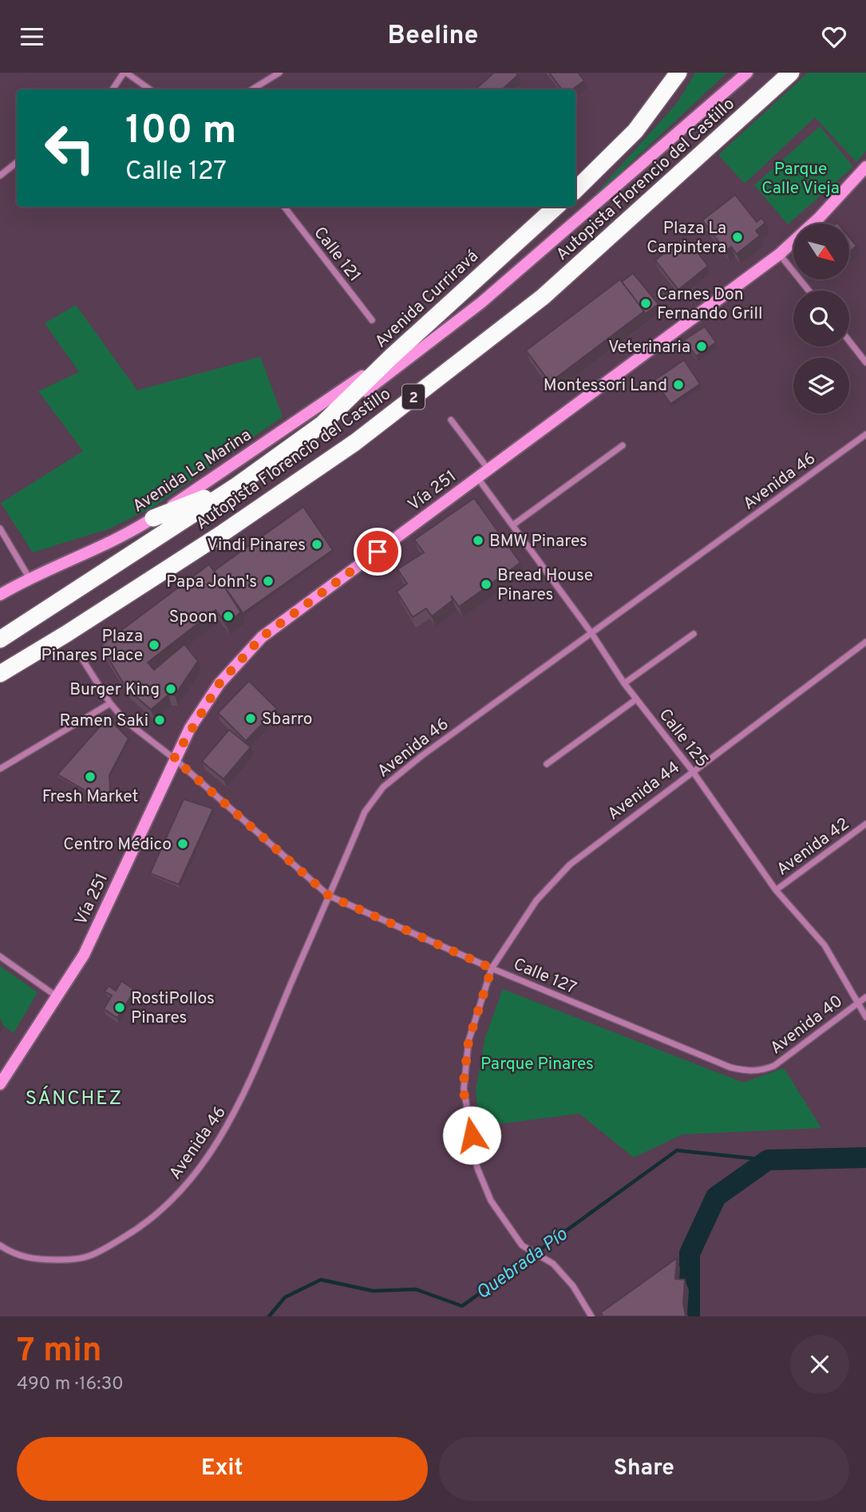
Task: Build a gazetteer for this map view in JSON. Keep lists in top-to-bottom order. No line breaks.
{"streets":{"highway":["Autopista Florencio del Castillo","Avenida Curriravá","2"],"main road":["Avenida La Marina","Vía 251"],"street":["Calle 121","Avenida 46","Calle 125","Avenida 44","Avenida 42","Calle 127","Avenida 40"]},"crossings":[["Autopista Florencio del Castillo","Avenida Curriravá"],["Avenida Curriravá","Avenida La Marina"],["Avenida 46","Calle 125"],["Avenida 46","Calle 127"],["Vía 251","Calle 125"],["Vía 251","Calle 127"],["Calle 125","Avenida 44"],["Calle 125","Avenida 42"],["Calle 125","Avenida 40"],["Avenida 44","Calle 127"],["Calle 127","Avenida 40"]],"districts":["SÁNCHEZ"],"water":["Quebrada Pío"],"parks":["Parque Calle Vieja","Parque Pinares"],"places":["Plaza La Carpintera","Carnes Don Fernando Grill","Veterinaria","Montessori Land","BMW Pinares","Vindi Pinares","Papa John's","Bread House Pinares","Spoon","Plaza Pinares Place","Burger King","Sbarro","Ramen Saki","Fresh Market","Centro Médico","RostiPollos Pinares"],"north":"bottom right","page":{"header":"Beeline","turn":["100 m","Calle 127"],"heading":["7 min","490 m · 16:30"],"buttons":["Exit","Share"]}}
